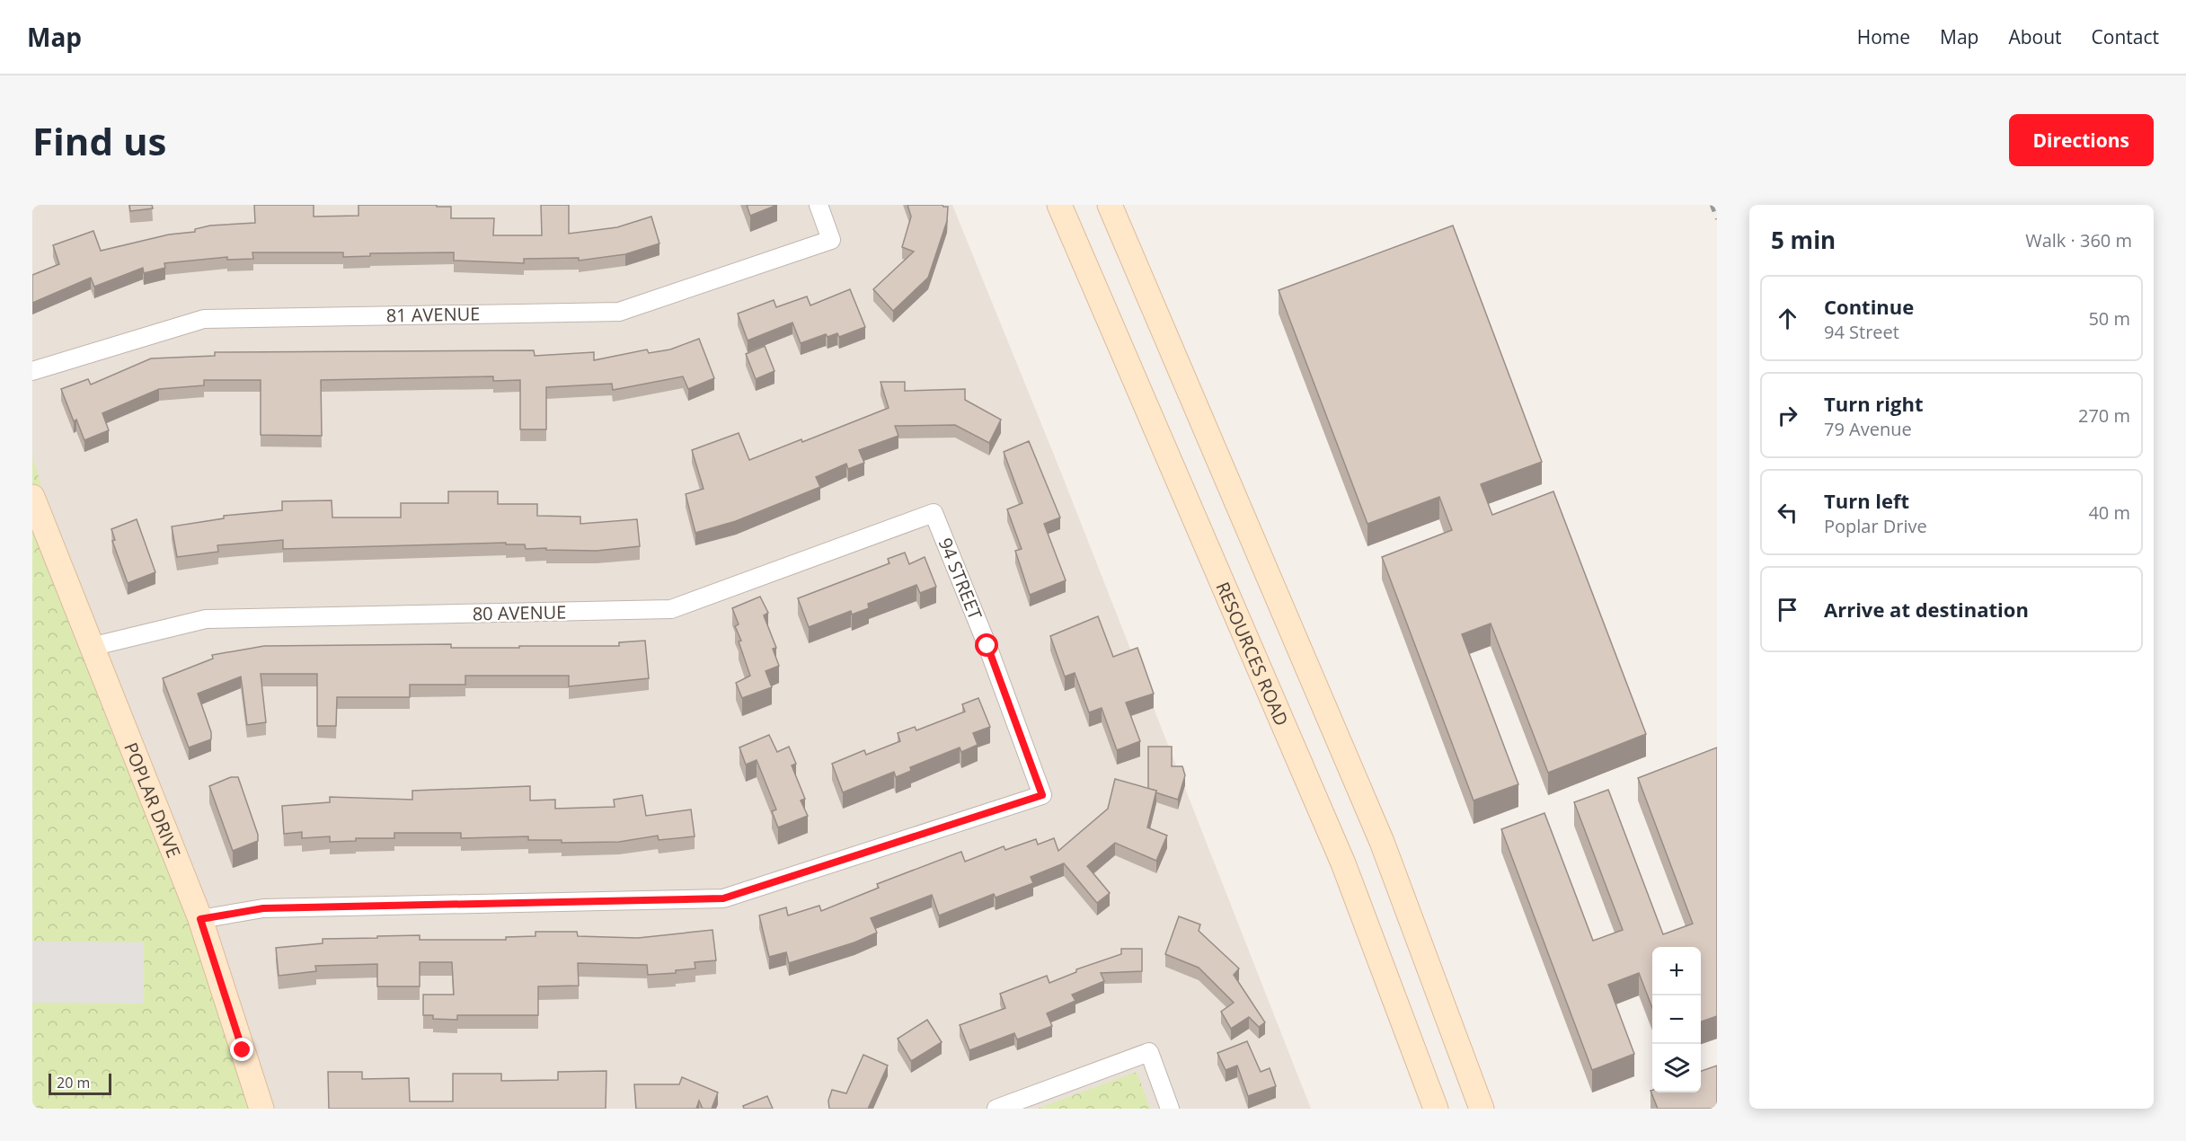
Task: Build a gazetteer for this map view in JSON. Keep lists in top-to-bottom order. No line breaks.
{"streets":{"main road":["RESOURCES ROAD","POPLAR DRIVE"],"street":["81 AVENUE","94 STREET","80 AVENUE"]},"crossings":[["94 STREET","80 AVENUE"],["94 STREET","POPLAR DRIVE"],["80 AVENUE","POPLAR DRIVE"]],"scale_bar":"20 m","page":{"header":"Map","nav":["Home","Map","About","Contact"],"buttons":"Directions","title":"Find us","heading":["5 min","Walk · 360 m"],"list":[["Continue","94 Street","50 m"],["Turn right","79 Avenue","270 m"],["Turn left","Poplar Drive","40 m"],"Arrive at destination"],"map_buttons":["+","−"],"scale":"20 m"}}
